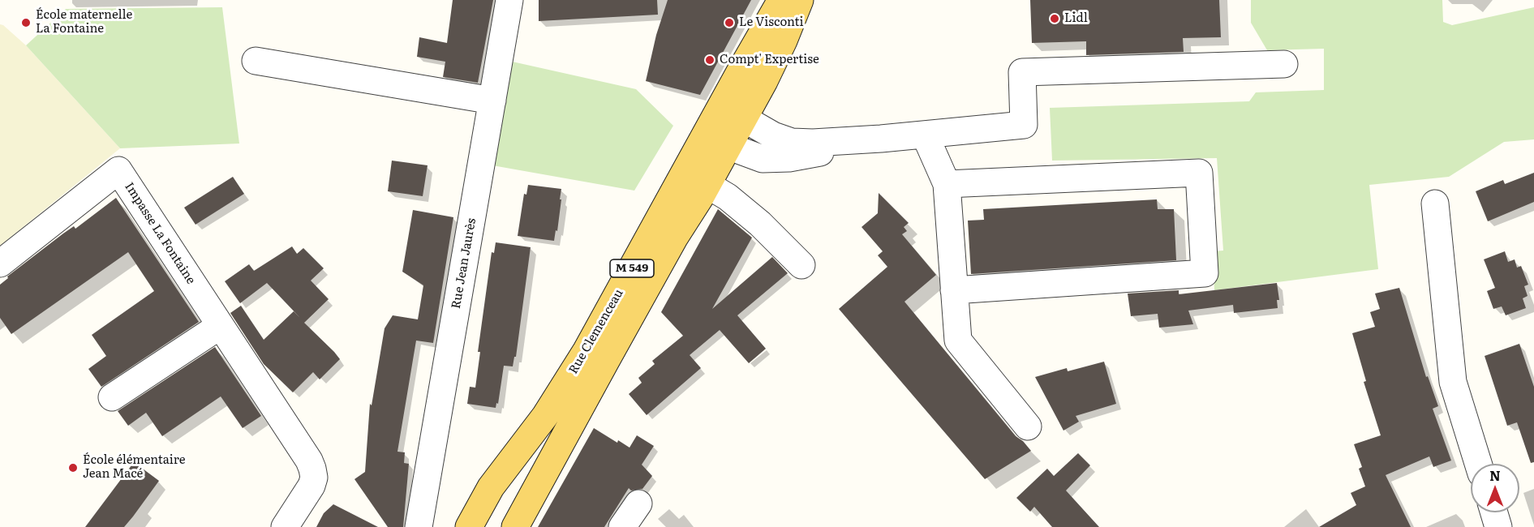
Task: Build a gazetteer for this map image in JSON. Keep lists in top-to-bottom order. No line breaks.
{"streets":{"main road":["M 549","Rue Clemenceau"],"street":["Impasse La Fontaine","Rue Jean Jaurès"]},"places":["Lidl","École maternelle La Fontaine","Le Visconti","Compt' Expertise","École élémentaire Jean Macé"],"north":"top"}
